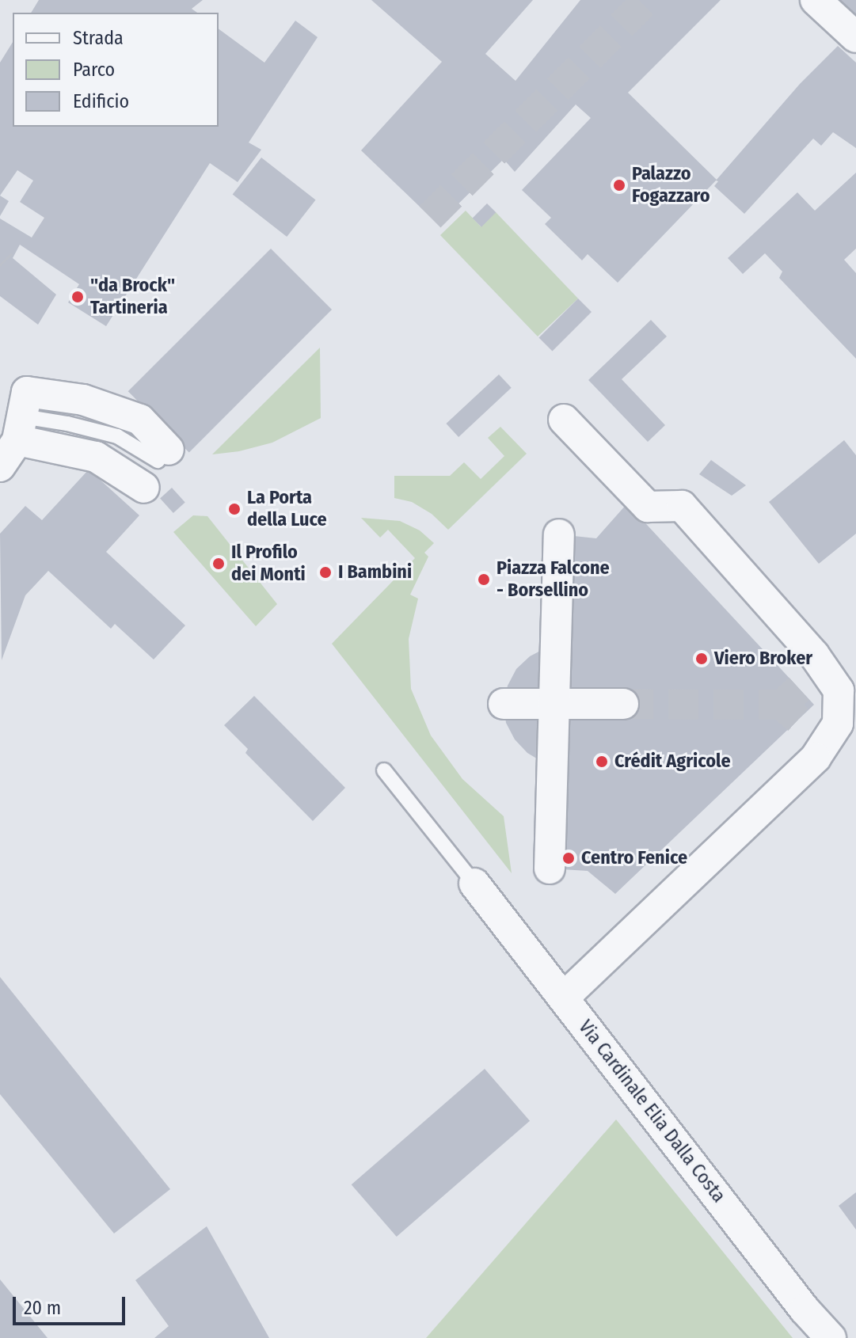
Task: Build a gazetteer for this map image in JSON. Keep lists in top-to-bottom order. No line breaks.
{"streets":{"street":["Via Cardinale Elia Dalla Costa"]},"places":["Palazzo Fogazzaro","\"da Brock\" Tartineria","La Porta della Luce","Il Profilo dei Monti","I Bambini","Piazza Falcone - Borsellino","Viero Broker","Crédit Agricole","Centro Fenice"],"legend":["Strada","Parco","Edificio"],"scale_bar":"20 m"}
